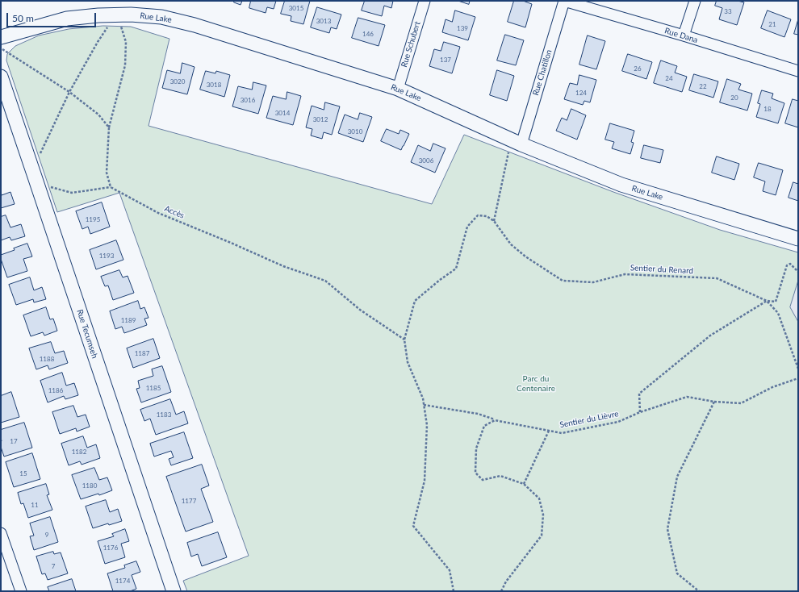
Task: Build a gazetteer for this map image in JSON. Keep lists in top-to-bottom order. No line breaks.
{"streets":{"street":["Rue Lake","Rue Dana","Rue Schubert","Rue Chatillon","Rue Tecumseh"],"path":["Accès","Sentier du Renard","Sentier du Lièvre"]},"crossings":[["Rue Lake","Rue Schubert"],["Rue Lake","Rue Chatillon"],["Rue Dana","Rue Chatillon"]],"parks":["Parc du Centenaire"],"house_numbers":["3015","33","3013","21","139","146","137","26","24","3020","3018","22","124","20","3016","18","3014","3012","3010","3006","1195","1193","1189","1187","1188","1185","1186","1183","17","1182","15","1180","1177","11","9","1176","7","1174"],"scale_bar":"50 m"}
